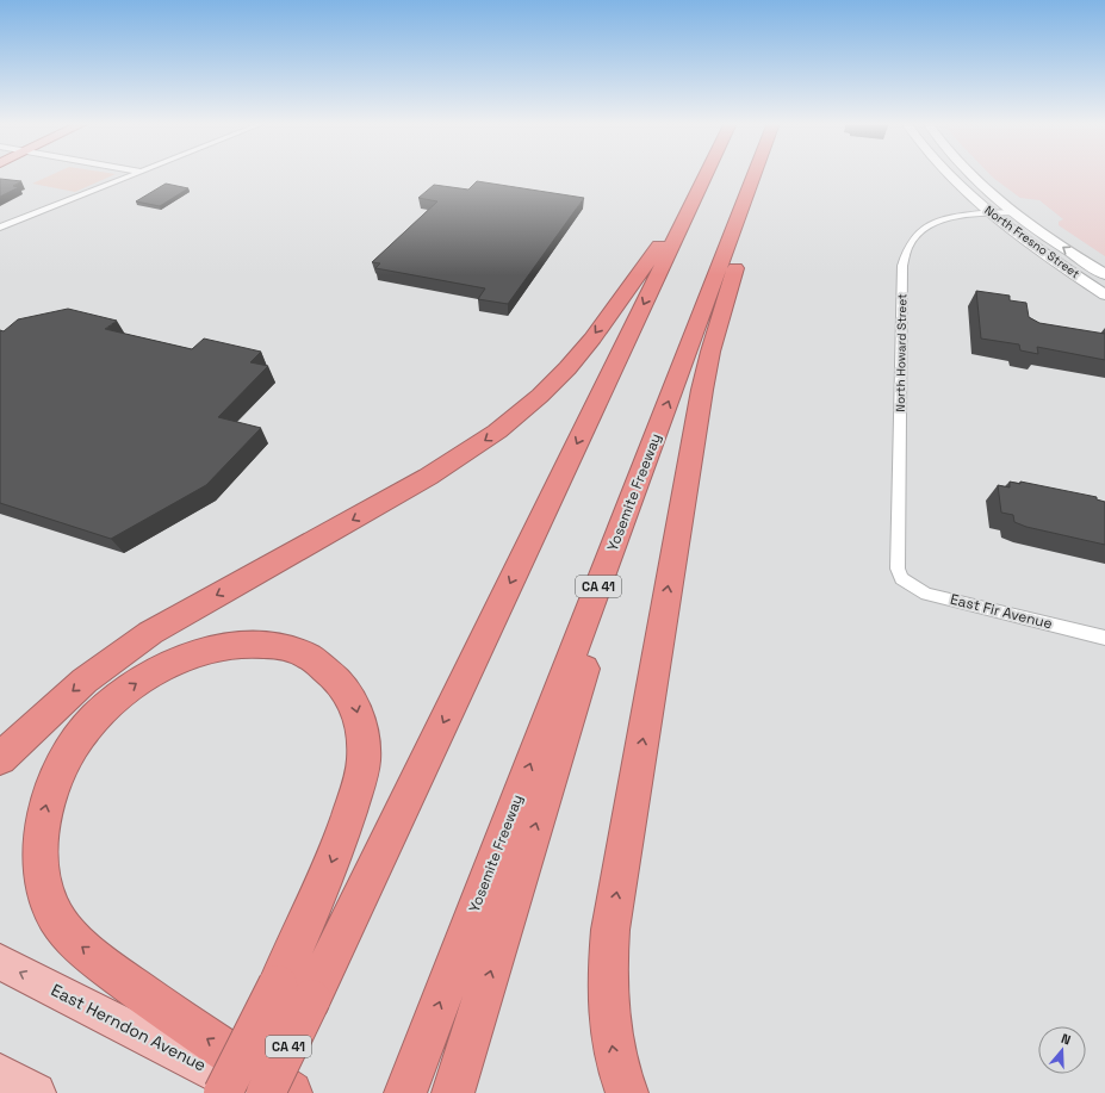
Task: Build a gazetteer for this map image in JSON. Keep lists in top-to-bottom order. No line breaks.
{"streets":{"highway":["Yosemite Freeway","CA 41"],"main road":["North Fresno Street","East Herndon Avenue"],"street":["North Howard Street","East Fir Avenue"]},"crossings":[["North Fresno Street","North Howard Street"],["North Howard Street","East Fir Avenue"]],"one_way":["East Herndon Avenue"],"north":"top"}
